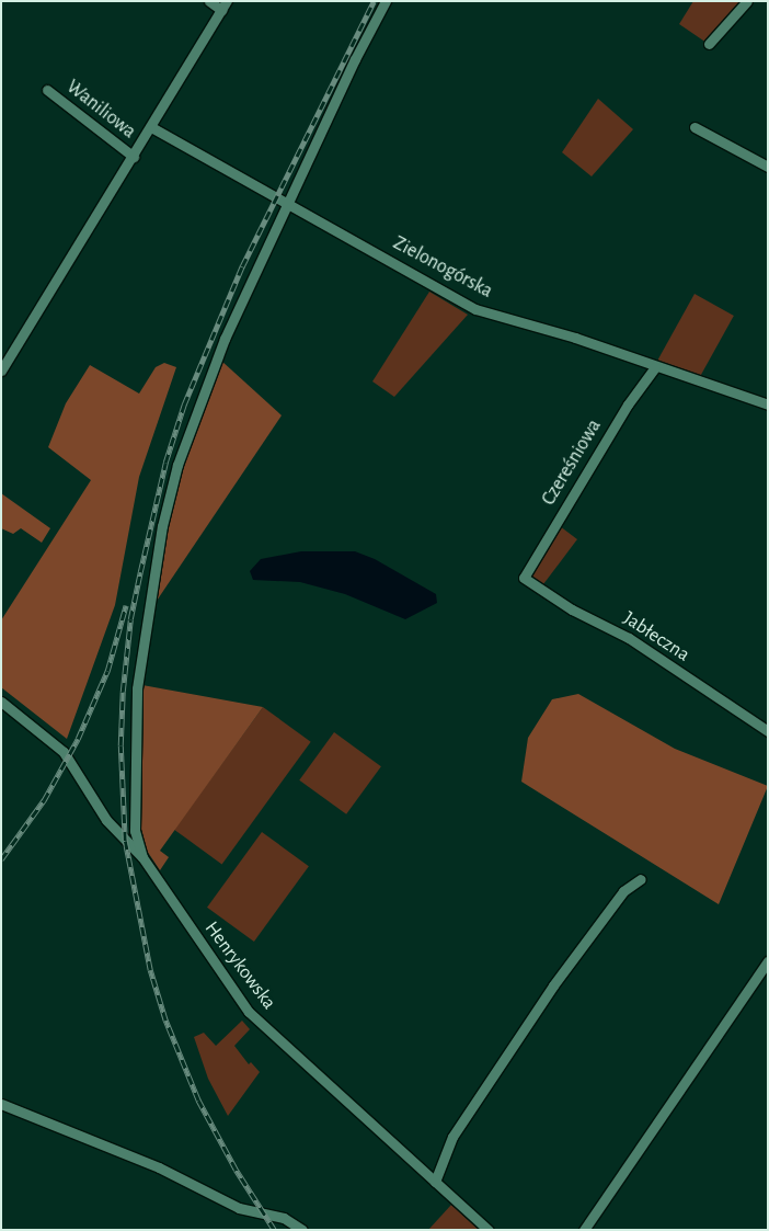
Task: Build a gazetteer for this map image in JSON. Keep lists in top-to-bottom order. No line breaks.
{"streets":{"street":["Waniliowa","Zielonogórska","Czereśniowa","Jabłeczna","Henrykowska"]},"crossings":[["Zielonogórska","Czereśniowa"],["Czereśniowa","Jabłeczna"]]}
